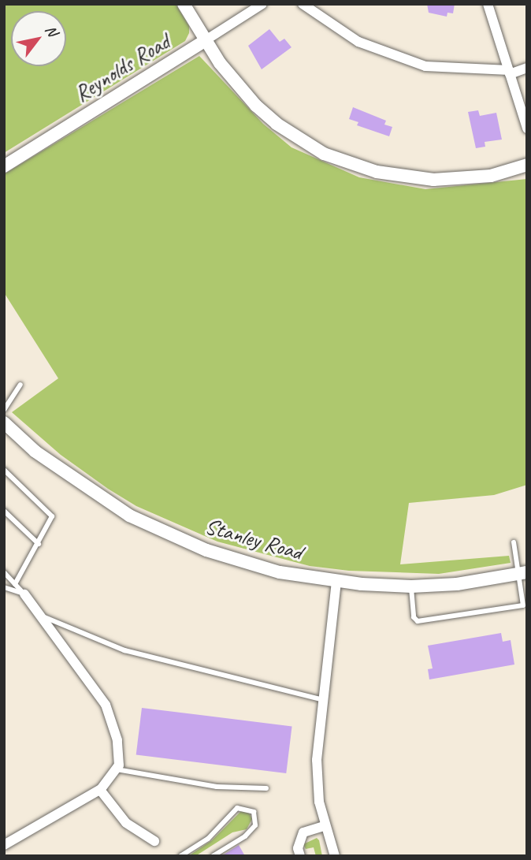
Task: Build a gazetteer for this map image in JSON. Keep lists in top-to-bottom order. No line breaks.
{"streets":{"street":["Reynolds Road","Stanley Road"]},"north":"top right"}
